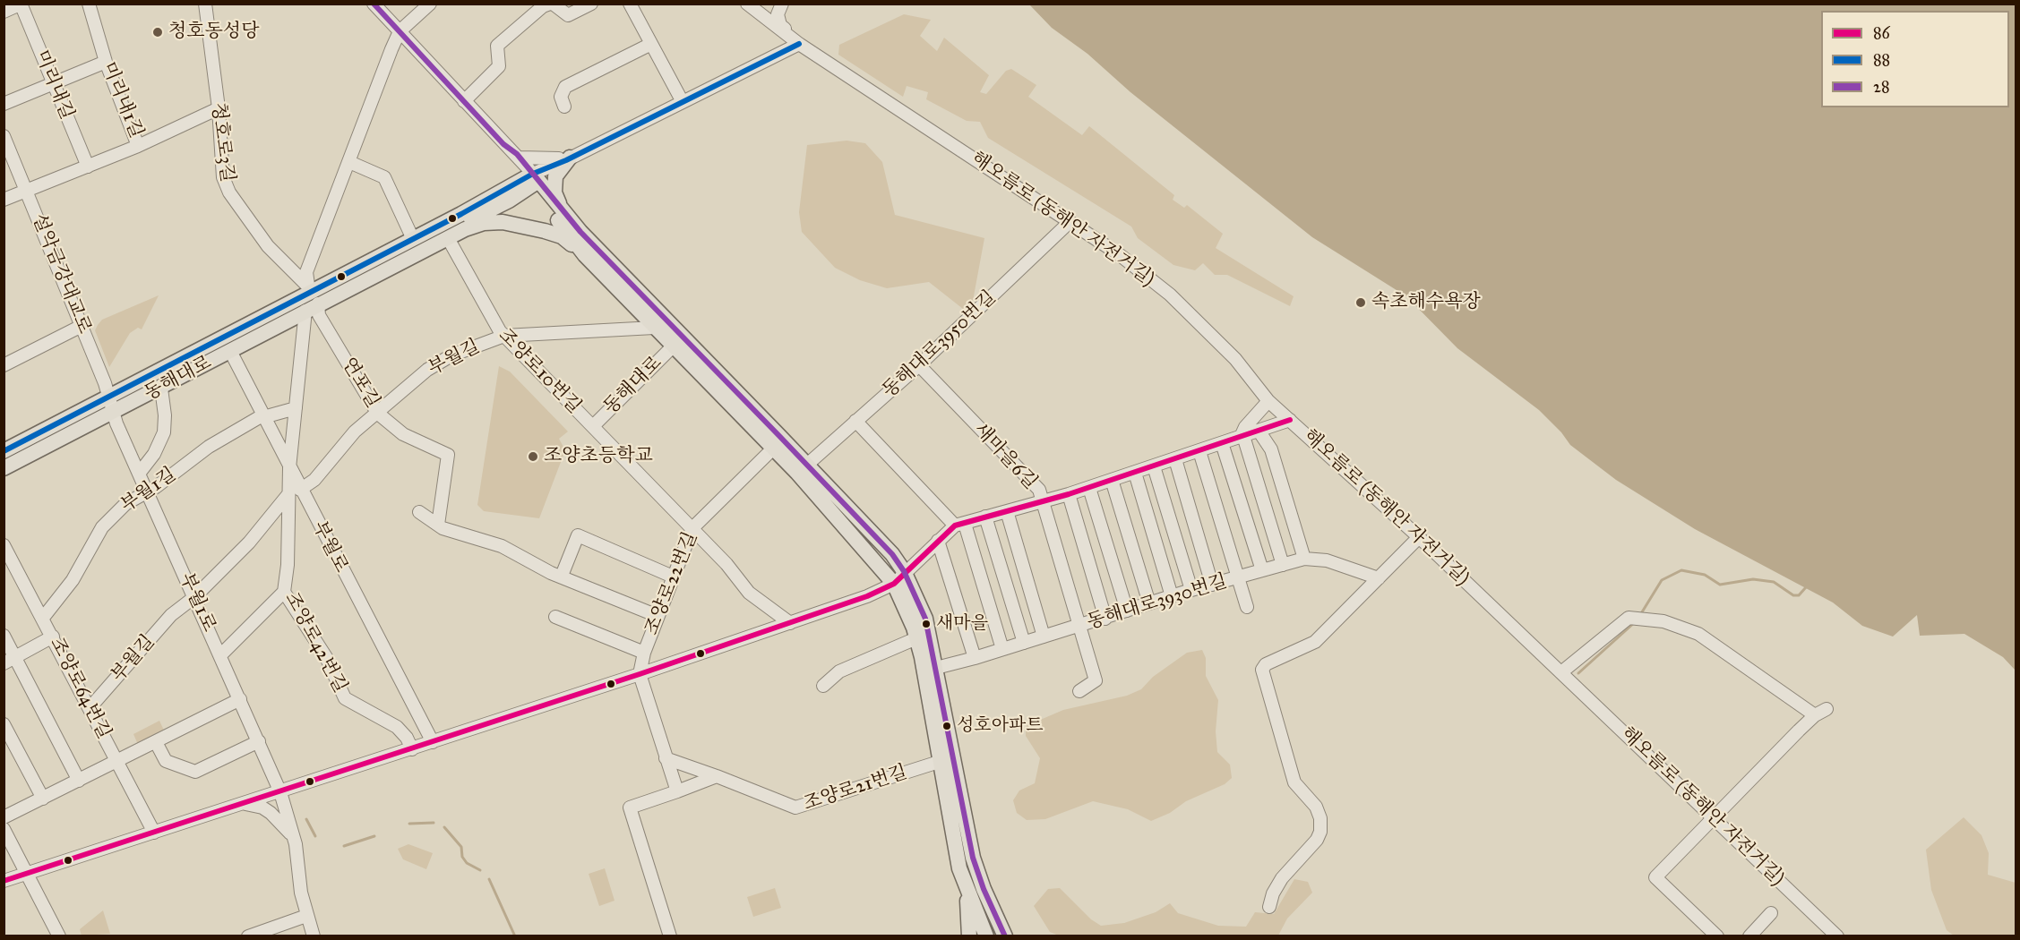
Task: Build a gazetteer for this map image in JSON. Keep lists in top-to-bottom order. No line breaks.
{"streets":{"main road":["동해대로"],"street":["미리내길","미리내1길","청호로3길","해오름로 (동해안 자전거길)","설악금강대교로","동해대로3950번길","부월길","조양로10번길","연포길","새마을6길","부월1길","부월로","조양로22번길","부월1로","동해대로3930번길","조양로42번길","조양로64번길","조양로21번길"]},"crossings":[["미리내1길","청호로3길"],["청호로3길","동해대로"],["청호로3길","연포길"],["청호로3길","조양로42번길"],["해오름로 (동해안 자전거길)","동해대로3950번길"],["설악금강대교로","동해대로"],["설악금강대교로","부월1로"],["동해대로3950번길","동해대로"],["동해대로3950번길","새마을6길"],["부월길","조양로10번길"],["부월길","동해대로"],["부월길","연포길"],["부월길","부월로"],["부월길","부월1로"],["부월길","조양로42번길"],["부월길","조양로64번길"],["조양로10번길","동해대로"],["조양로10번길","조양로22번길"],["동해대로","연포길"],["동해대로","부월1길"],["동해대로","조양로22번길"],["동해대로","부월1로"],["동해대로","동해대로3930번길"],["동해대로","조양로42번길"],["동해대로","조양로21번길"],["연포길","조양로42번길"],["새마을6길","동해대로3930번길"],["부월1길","부월1로"],["부월1길","조양로42번길"],["부월1길","조양로64번길"],["부월로","조양로42번길"]],"places":["청호동성당","속초해수욕장","조양초등학교","새마을","성호아파트"],"lines":["transit line 28","transit line 88","transit line 86"],"legend":["86","88","28"]}
